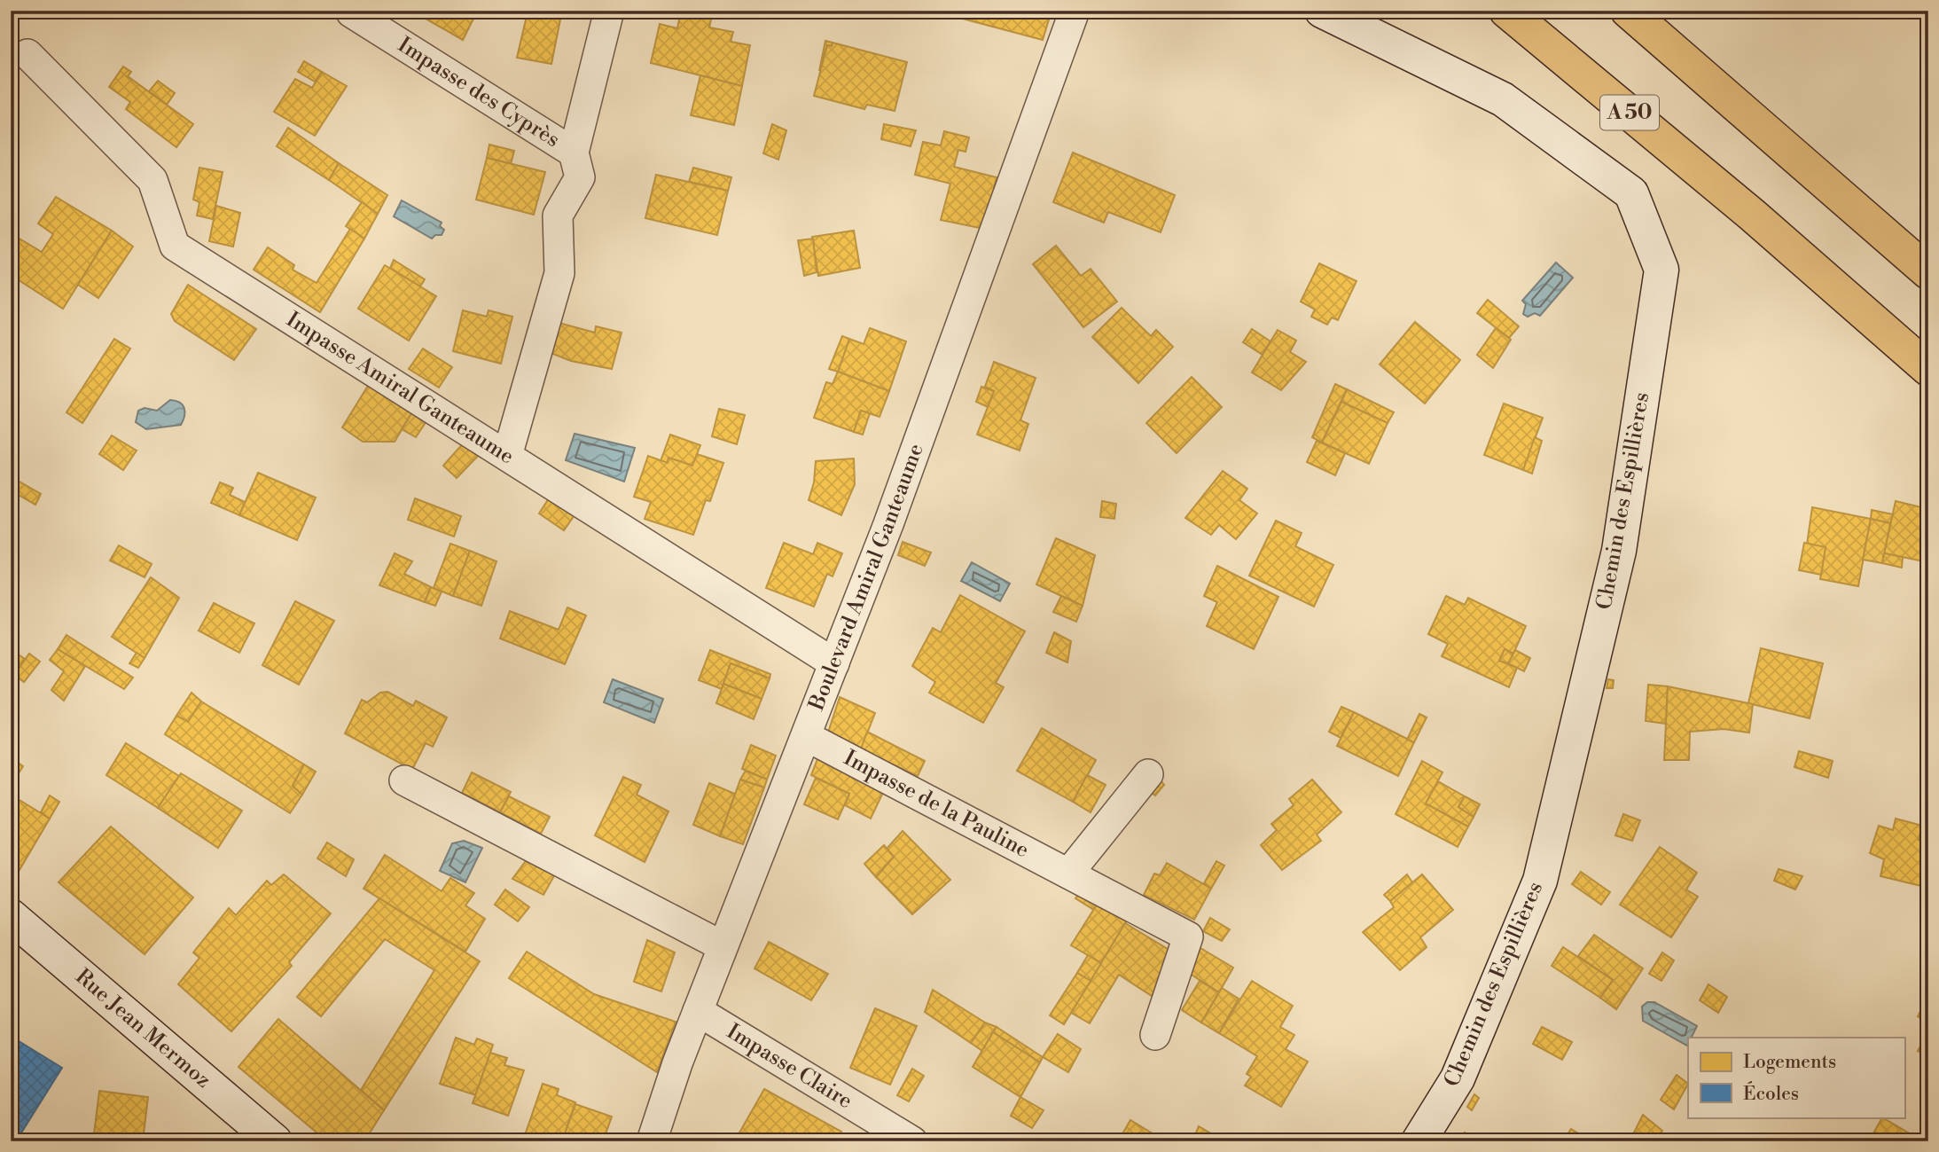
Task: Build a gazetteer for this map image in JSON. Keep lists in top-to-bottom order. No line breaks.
{"streets":{"highway":["A 50"],"street":["Impasse des Cyprès","Impasse Amiral Ganteaume","Chemin des Espillières","Boulevard Amiral Ganteaume","Impasse de la Pauline","Rue Jean Mermoz","Impasse Claire"]},"crossings":[["Impasse des Cyprès","Impasse Amiral Ganteaume"],["Impasse Amiral Ganteaume","Boulevard Amiral Ganteaume"],["Boulevard Amiral Ganteaume","Impasse de la Pauline"],["Boulevard Amiral Ganteaume","Impasse Claire"]],"legend":["Logements","Écoles"]}
